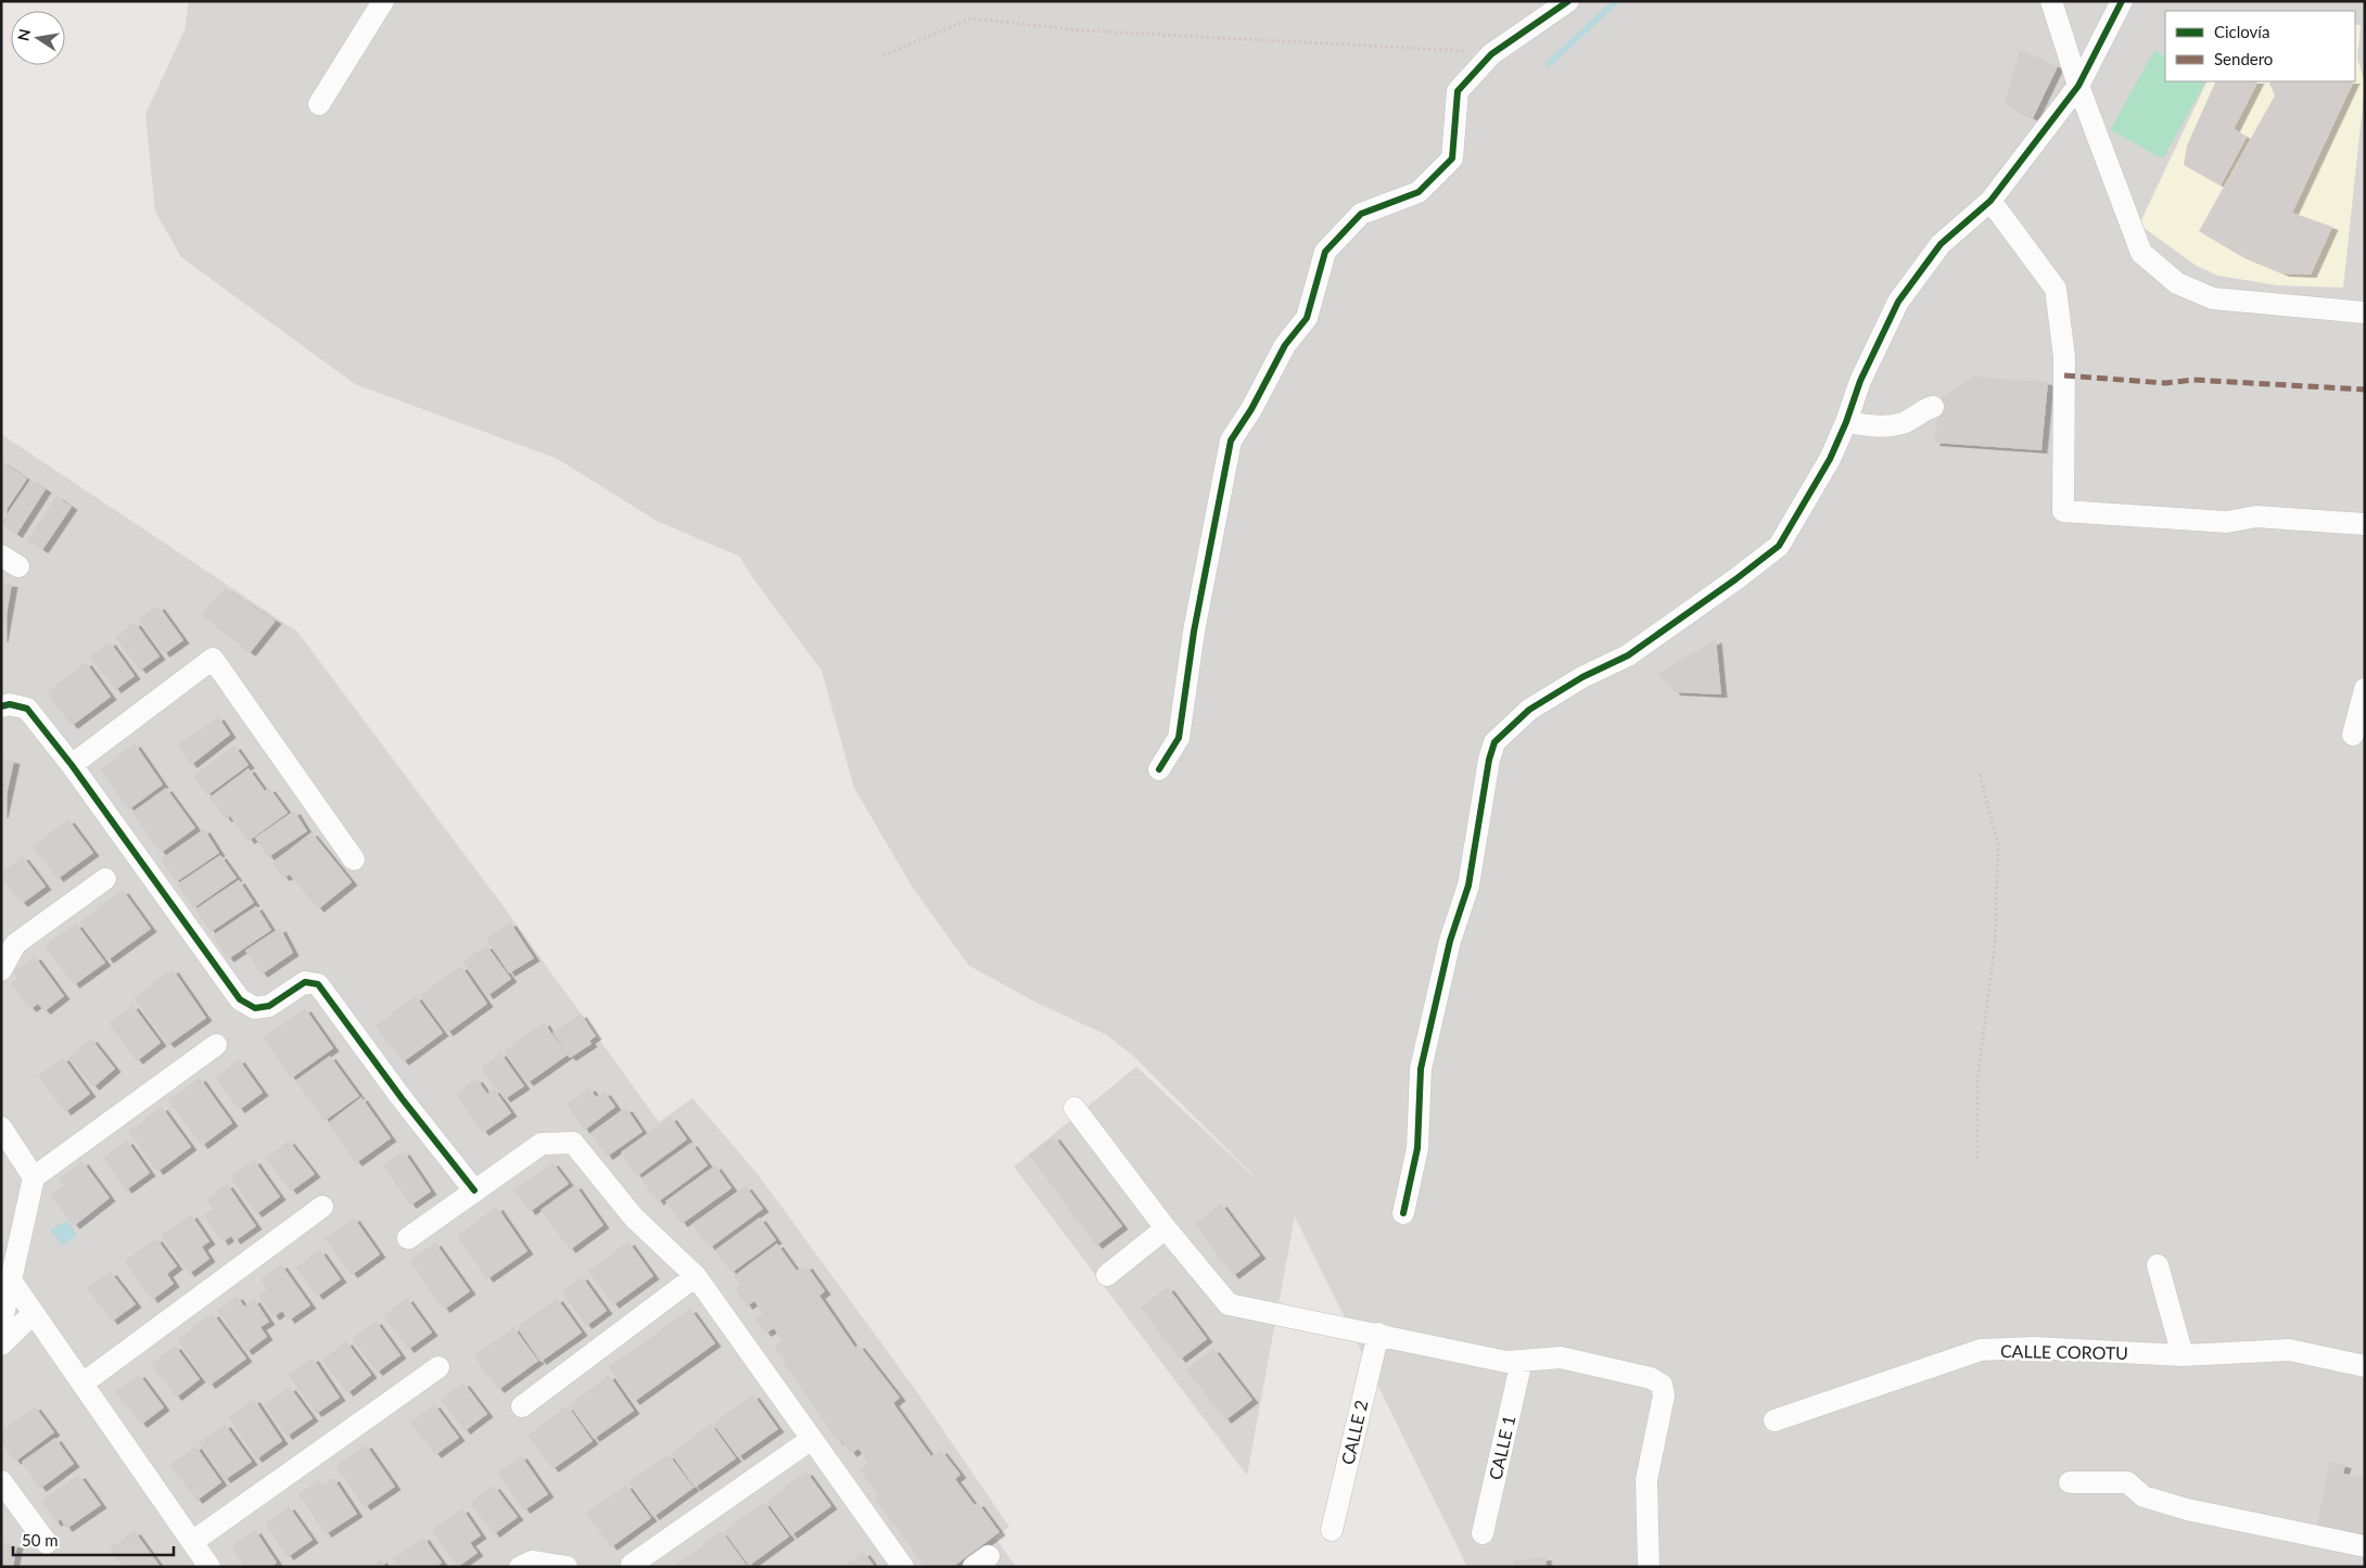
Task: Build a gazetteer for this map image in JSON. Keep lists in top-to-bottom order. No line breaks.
{"streets":{"street":["CALLE COROTU","CALLE 2","CALLE 1"]},"legend":["Ciclovía","Sendero"],"scale_bar":"50 m","north":"left"}
